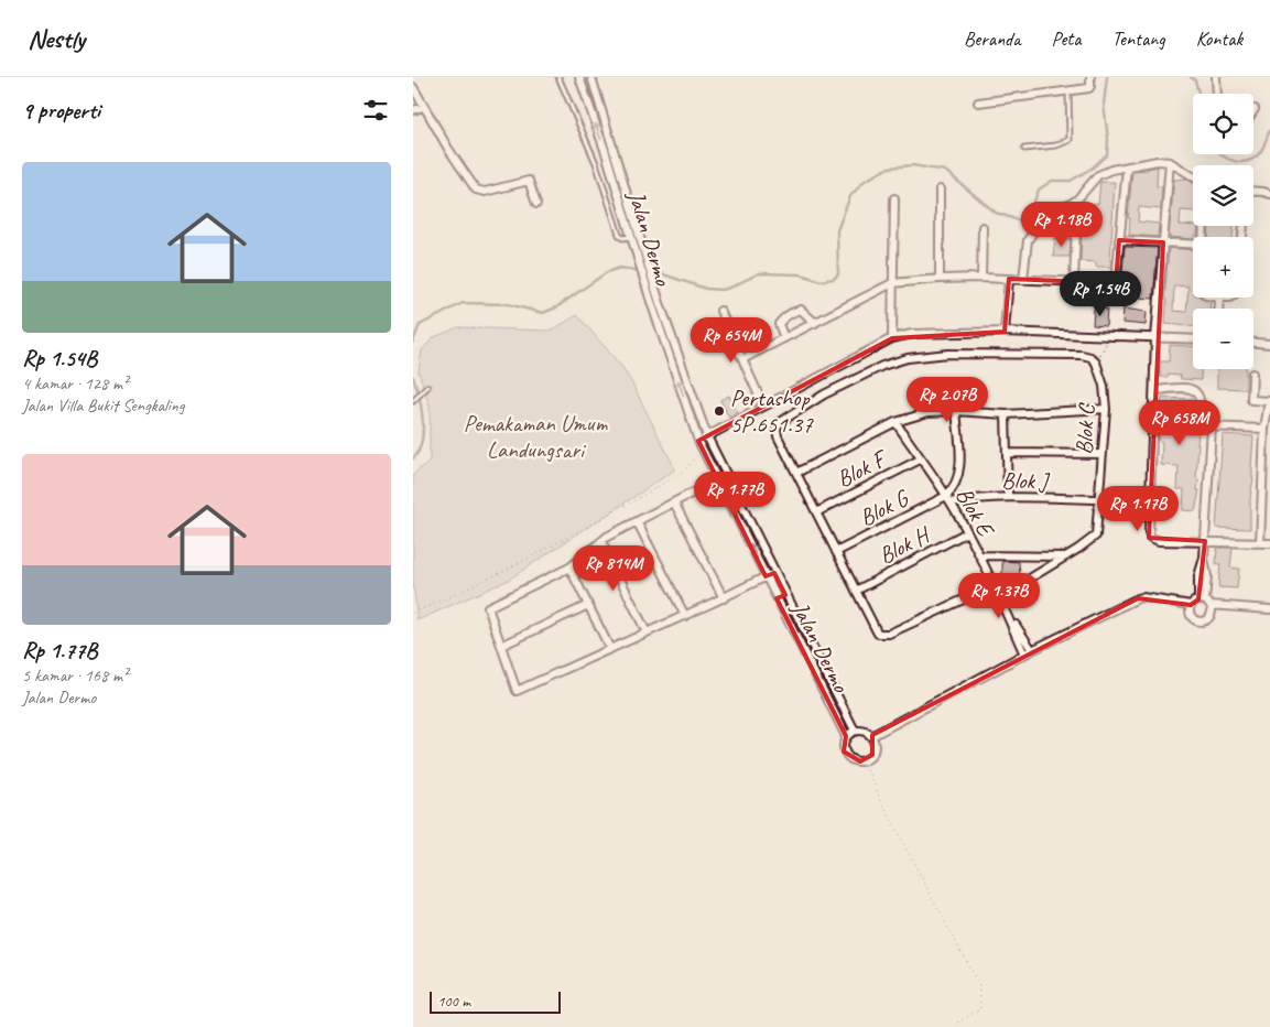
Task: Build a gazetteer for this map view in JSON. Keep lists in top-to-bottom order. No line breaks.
{"streets":{"street":["Jalan Dermo","Blok C","Blok F","Blok J","Blok G","Blok E","Blok H"]},"crossings":[["Blok C","Blok J"],["Blok C","Blok E"],["Blok F","Blok E"],["Blok J","Blok E"],["Blok G","Blok E"],["Blok E","Blok H"]],"parks":["Pemakaman Umum Landungsari"],"places":["Pertashop 5P.651.37"],"scale_bar":"100 m","page":{"header":"Nestly","nav":["Beranda","Peta","Tentang","Kontak"],"heading":"9 properti","map_buttons":["+","−"],"list":[{"name":"Rp 1.54B","note":"4 kamar · 128 m² · Jalan Villa Bukit Sengkaling"},{"name":"Rp 1.77B","note":"5 kamar · 168 m² · Jalan Dermo"}],"price":["Rp 1.18B","Rp 1.54B","Rp 654M","Rp 2.07B","Rp 658M","Rp 1.77B","Rp 1.17B","Rp 814M","Rp 1.37B"],"scale":"100 m"}}
